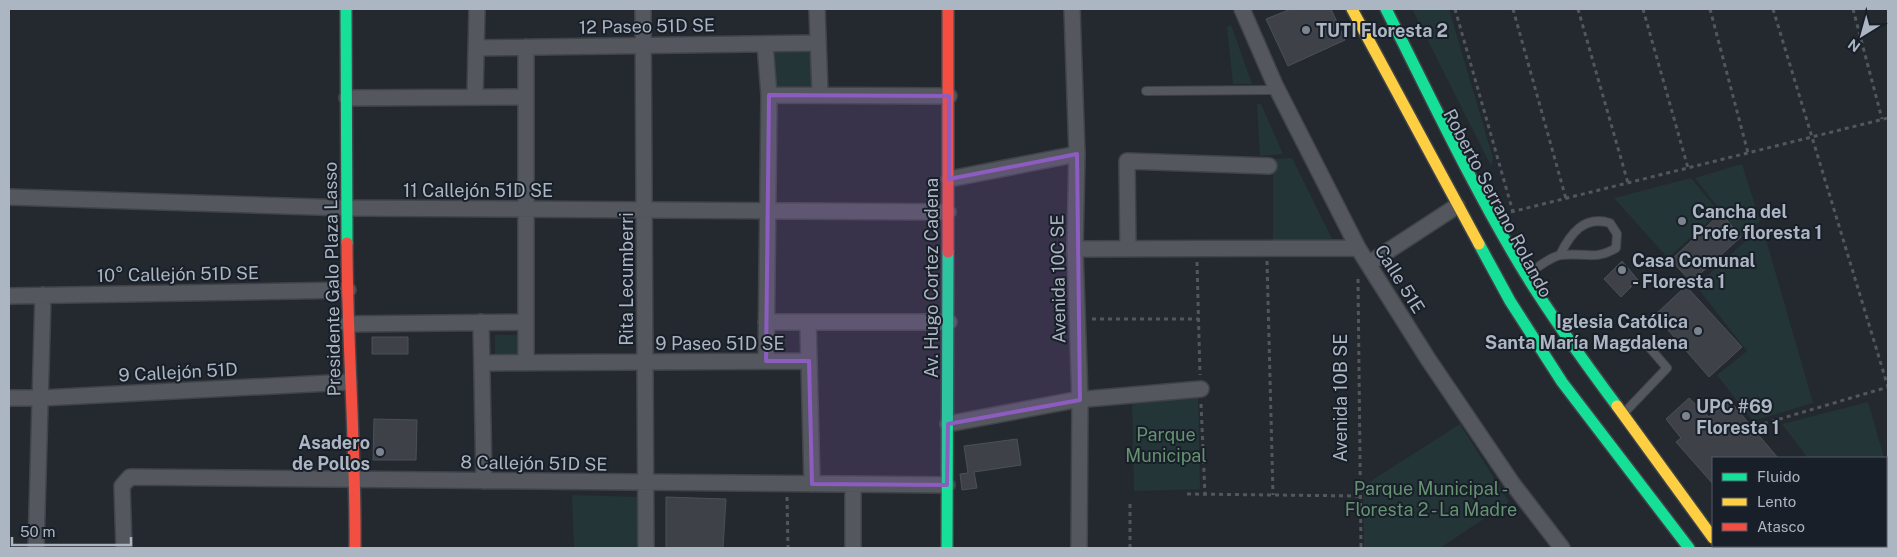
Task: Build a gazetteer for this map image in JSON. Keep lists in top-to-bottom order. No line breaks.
{"streets":{"main road":["Roberto Serrano Rolando","Av. Hugo Cortez Cadena","Presidente Galo Plaza Lasso"],"street":["12 Paseo 51D SE","11 Callejón 51D SE","10° Callejón 51D SE","Rita Lecumberri","Avenida 10C SE","Calle 51E","9 Paseo 51D SE","9 Callejón 51D","8 Callejón 51D SE"],"path":["Avenida 10B SE"]},"crossings":[["12 Paseo 51D SE","Rita Lecumberri"],["11 Callejón 51D SE","Av. Hugo Cortez Cadena"],["11 Callejón 51D SE","Presidente Galo Plaza Lasso"],["11 Callejón 51D SE","Rita Lecumberri"],["10° Callejón 51D SE","Presidente Galo Plaza Lasso"],["Av. Hugo Cortez Cadena","8 Callejón 51D SE"],["Presidente Galo Plaza Lasso","9 Callejón 51D"],["Presidente Galo Plaza Lasso","8 Callejón 51D SE"],["Rita Lecumberri","9 Paseo 51D SE"],["Rita Lecumberri","8 Callejón 51D SE"]],"parks":["Parque Municipal","Parque Municipal - Floresta 2 - La Madre"],"places":["TUTI Floresta 2","Cancha del Profe floresta 1","Casa Comunal - Floresta 1","Iglesia Católica Santa María Magdalena","UPC #69 Floresta 1","Asadero de Pollos"],"legend":["Fluido","Lento","Atasco"],"scale_bar":"50 m","north":"bottom left"}
